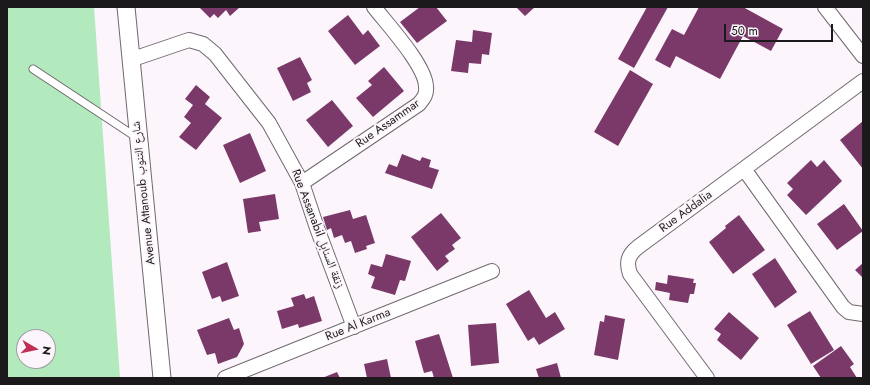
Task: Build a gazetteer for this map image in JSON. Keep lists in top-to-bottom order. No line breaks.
{"streets":{"street":["Rue Assammar","Avenue Attanoub شارع التنوب","Rue Addalia","Rue Assanabil زنقة السنابل","Rue Al Karma"]},"crossings":[["Rue Assammar","Rue Assanabil زنقة السنابل"],["Avenue Attanoub شارع التنوب","Rue Assanabil زنقة السنابل"],["Rue Assanabil زنقة السنابل","Rue Al Karma"]],"scale_bar":"50 m","north":"right"}
